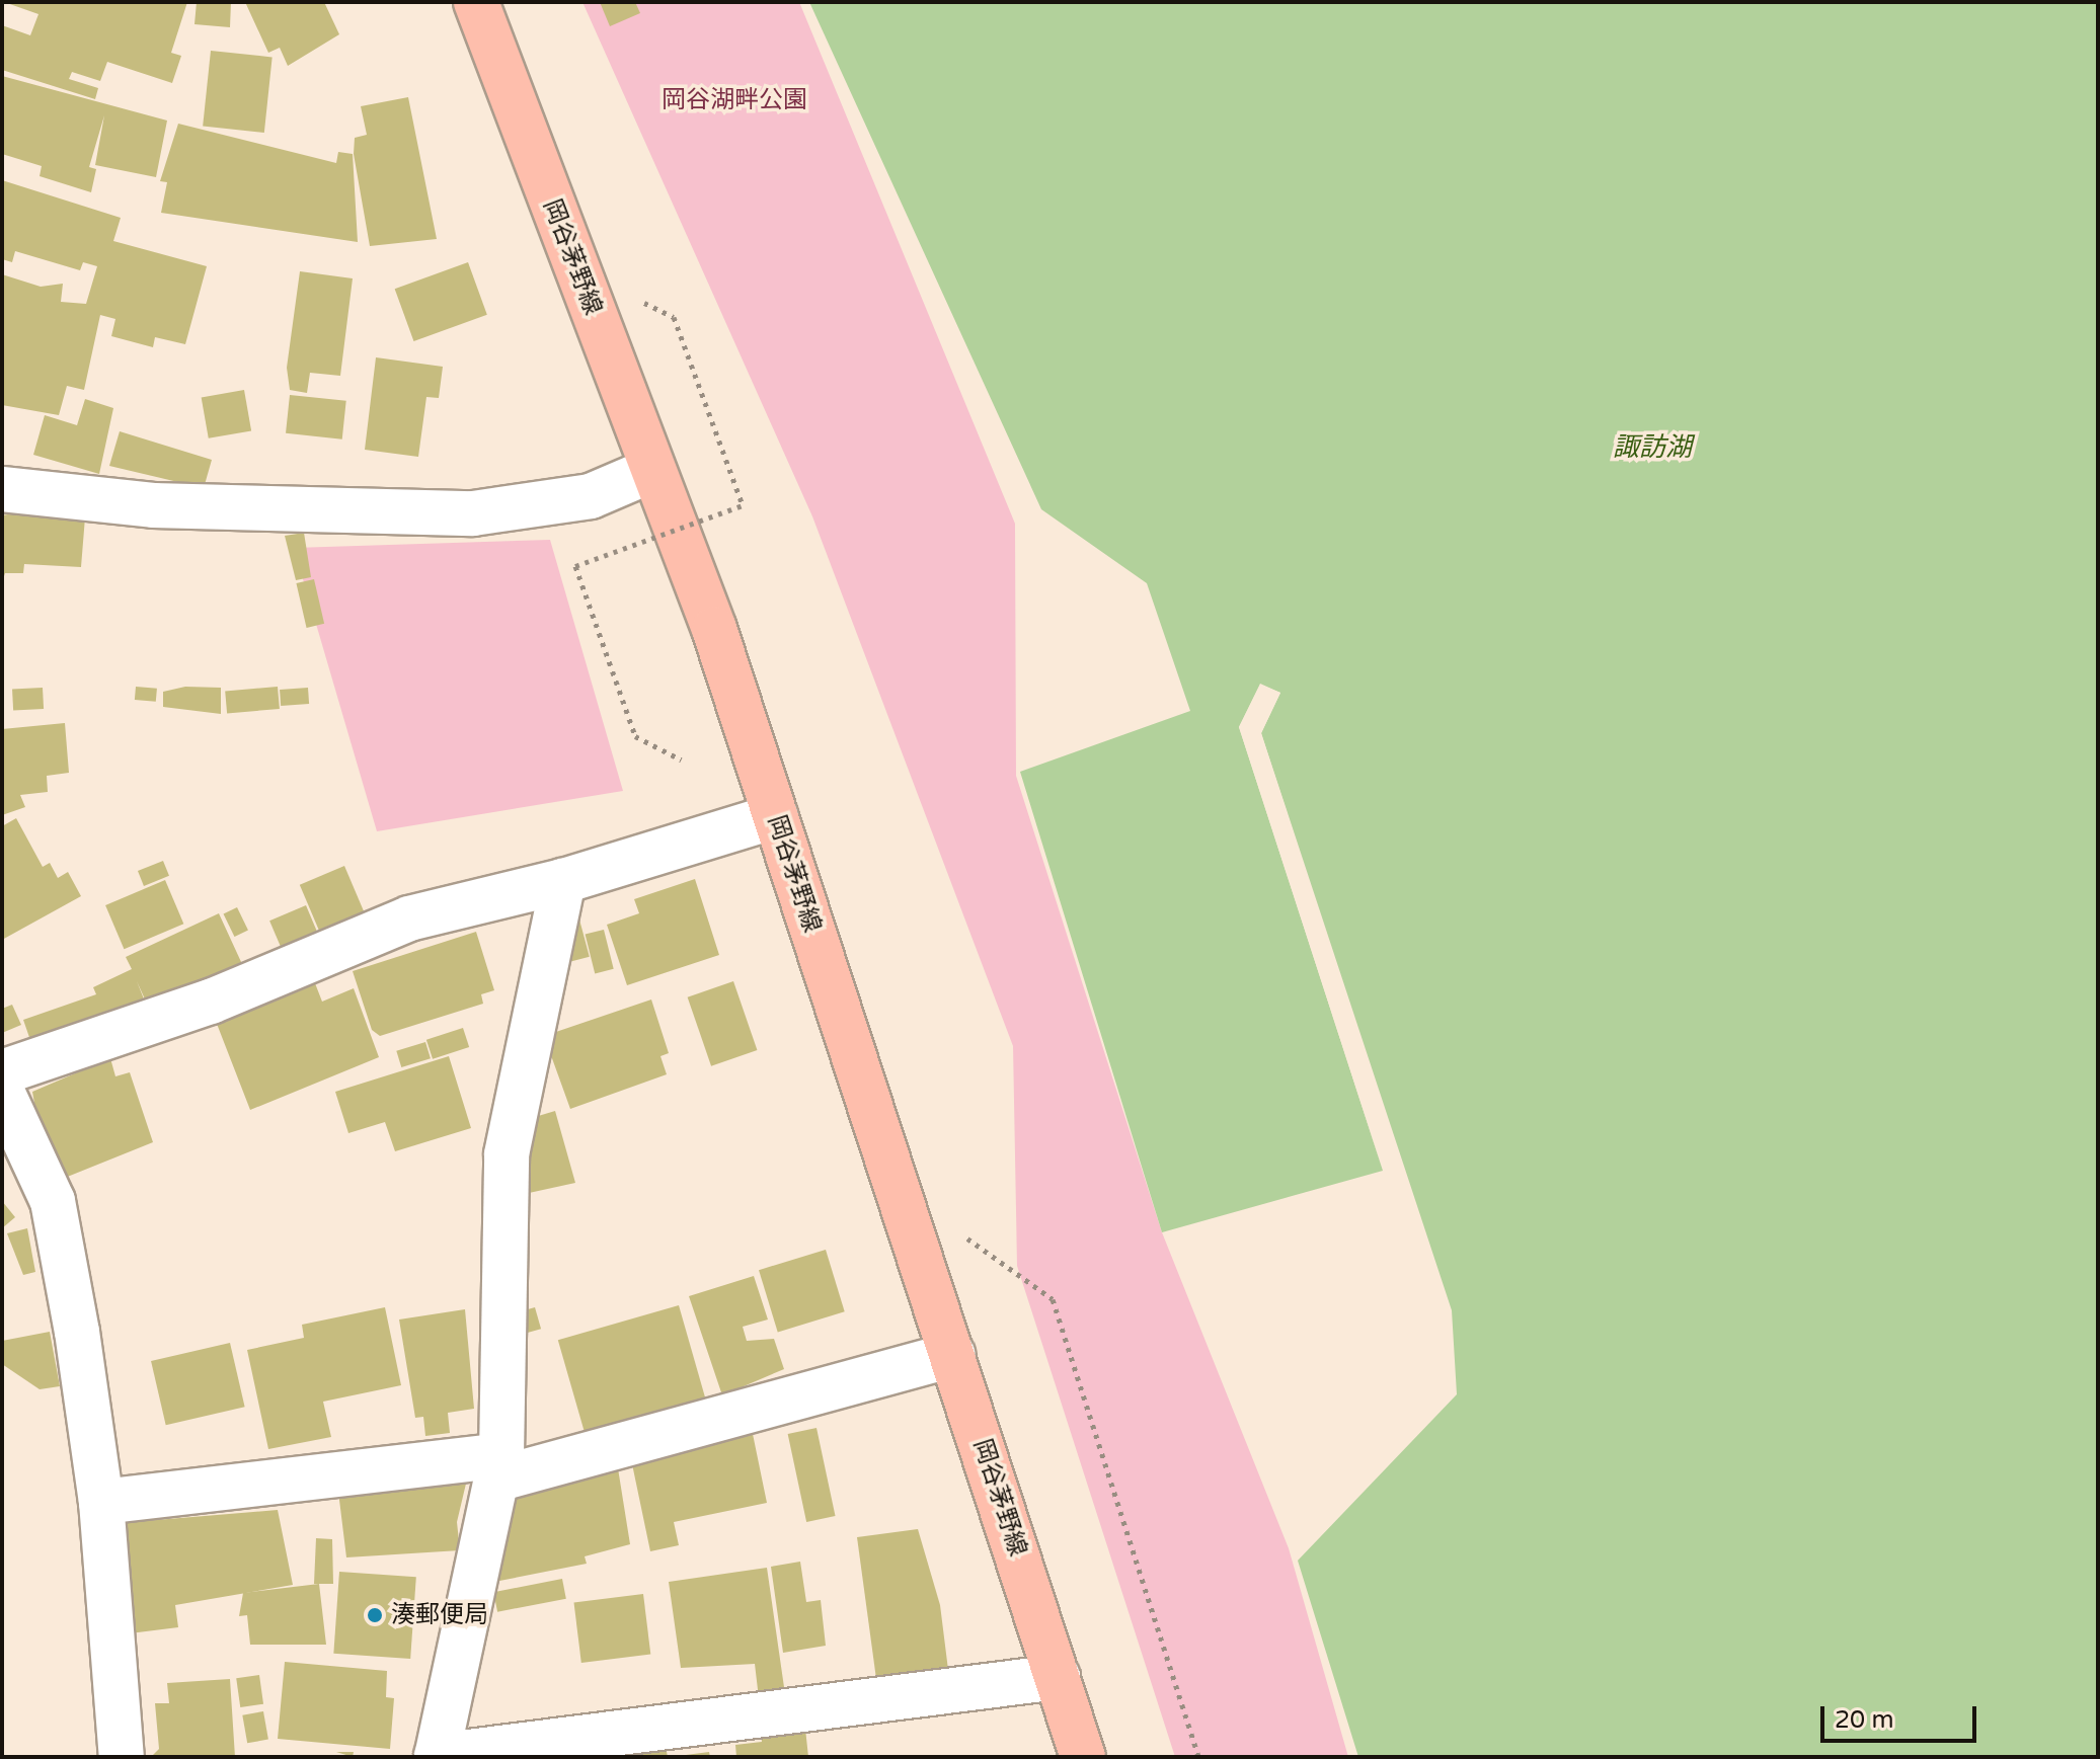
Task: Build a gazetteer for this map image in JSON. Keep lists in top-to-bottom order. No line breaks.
{"streets":{"main road":["岡谷茅野線"]},"water":["諏訪湖"],"parks":["岡谷湖畔公園"],"places":["湊郵便局"],"scale_bar":"20 m"}
